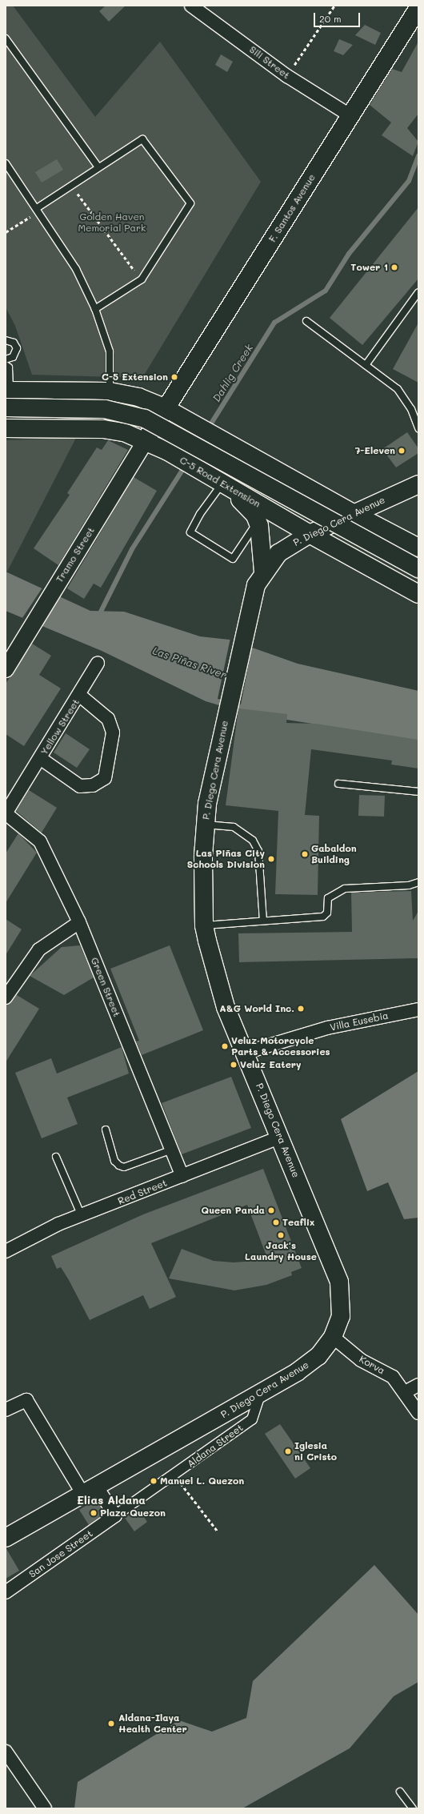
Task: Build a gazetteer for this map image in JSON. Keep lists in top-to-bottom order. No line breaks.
{"streets":{"main road":["F. Santos Avenue","C-5 Road Extension","P. Diego Cera Avenue"],"street":["Sili Street","Tramo Street","Yellow Street","Green Street","Villa Eusebia","Red Street","Korva","Aldana Street","San Jose Street"]},"crossings":[["Sili Street","F. Santos Avenue"],["F. Santos Avenue","C-5 Road Extension"],["F. Santos Avenue","Tramo Street"],["C-5 Road Extension","P. Diego Cera Avenue"],["C-5 Road Extension","Tramo Street"],["P. Diego Cera Avenue","Villa Eusebia"],["P. Diego Cera Avenue","Red Street"],["P. Diego Cera Avenue","Korva"],["P. Diego Cera Avenue","Aldana Street"],["Yellow Street","Green Street"],["Green Street","Red Street"],["Aldana Street","San Jose Street"]],"districts":["Elias Aldana"],"water":["Dahlig Creek","Las Piñas River"],"parks":["Golden Haven Memorial Park"],"places":["Tower 1","C-5 Extension","7-Eleven","Gabaldon Building","Las Piñas City Schools Division","A&G World Inc.","Veluz Motorcycle Parts & Accessories","Veluz Eatery","Queen Panda","Teaflix","Jack's Laundry House","Iglesia ni Cristo","Manuel L. Quezon","Plaza Quezon","Aldana-Ilaya Health Center"],"scale_bar":"20 m"}
